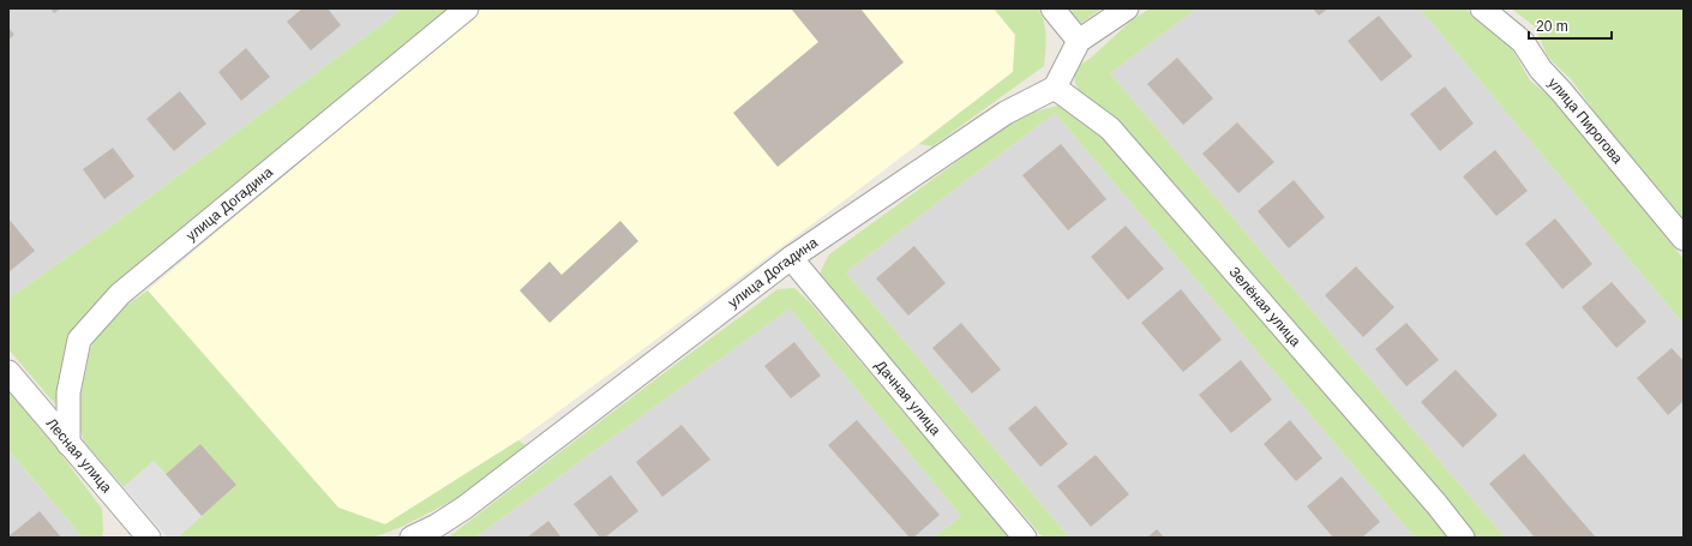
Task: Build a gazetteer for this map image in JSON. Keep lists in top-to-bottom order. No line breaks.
{"streets":{"street":["улица Пирогова","улица Догадина","Зелёная улица","Дачная улица","Лесная улица"]},"crossings":[["улица Догадина","Зелёная улица"],["улица Догадина","Дачная улица"],["улица Догадина","Лесная улица"]],"scale_bar":"20 m"}
